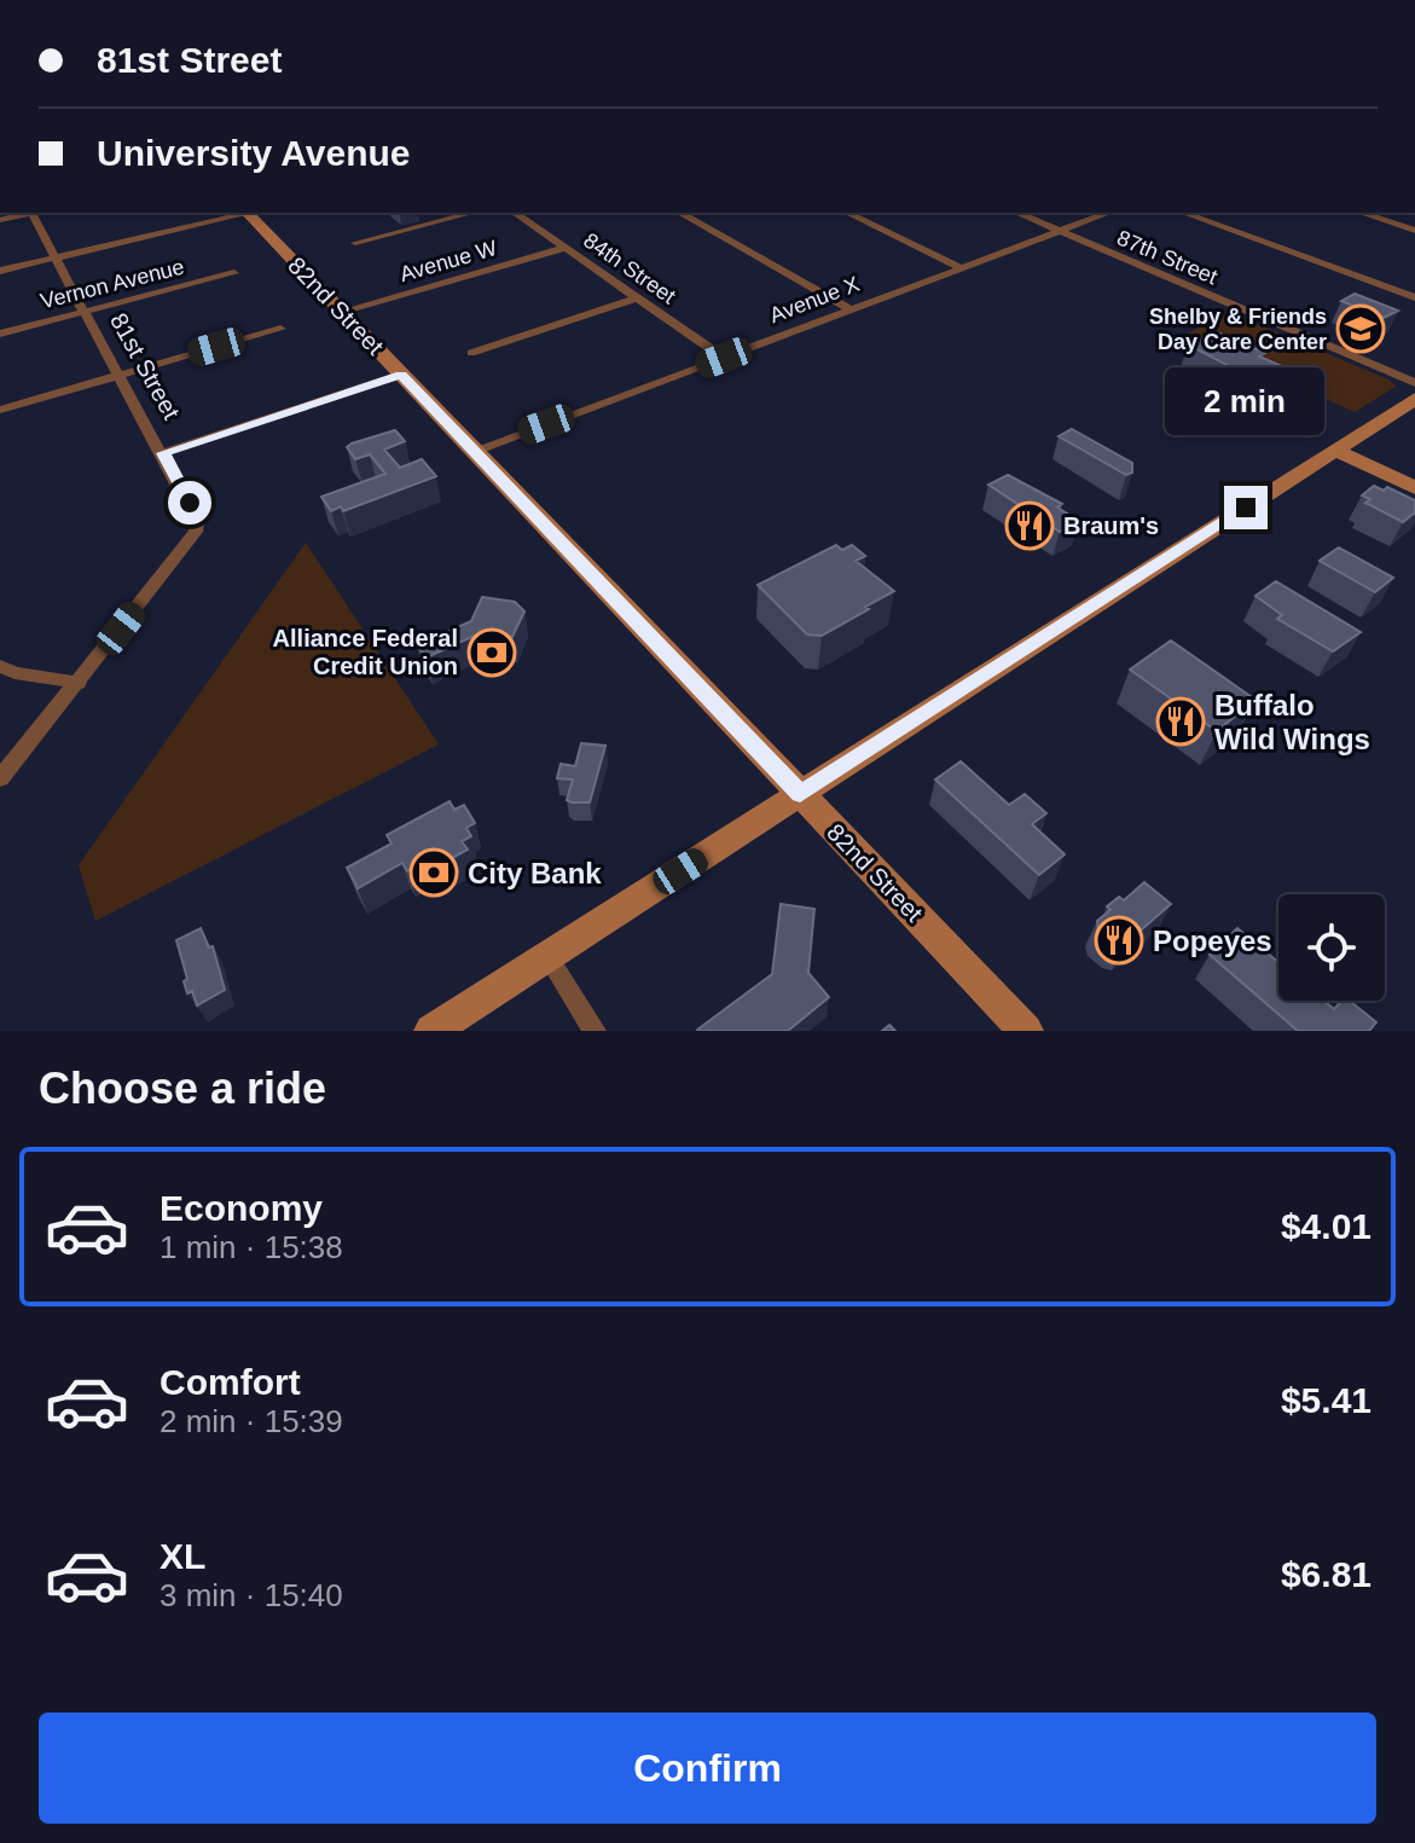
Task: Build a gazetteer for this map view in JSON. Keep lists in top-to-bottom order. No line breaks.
{"streets":{"main road":["82nd Street"],"street":["87th Street","Avenue W","84th Street","Vernon Avenue","Avenue X","81st Street"]},"crossings":[["87th Street","Avenue X"],["Avenue W","84th Street"],["Avenue W","82nd Street"],["84th Street","Avenue X"],["Vernon Avenue","81st Street"],["Avenue X","82nd Street"]],"places":{"school or university":["Shelby & Friends Day Care Center"],"restaurant":["Braum's","Buffalo Wild Wings","Popeyes"],"bank":["Alliance Federal Credit Union","City Bank"]},"page":{"banner":["81st Street","University Avenue"],"bubble":"2 min","heading":"Choose a ride","list":[{"name":"Economy","note":"1 min · 15:38","value":"$4.01"},{"name":"Comfort","note":"2 min · 15:39","value":"$5.41"},{"name":"XL","note":"3 min · 15:40","value":"$6.81"}],"buttons":"Confirm"}}
